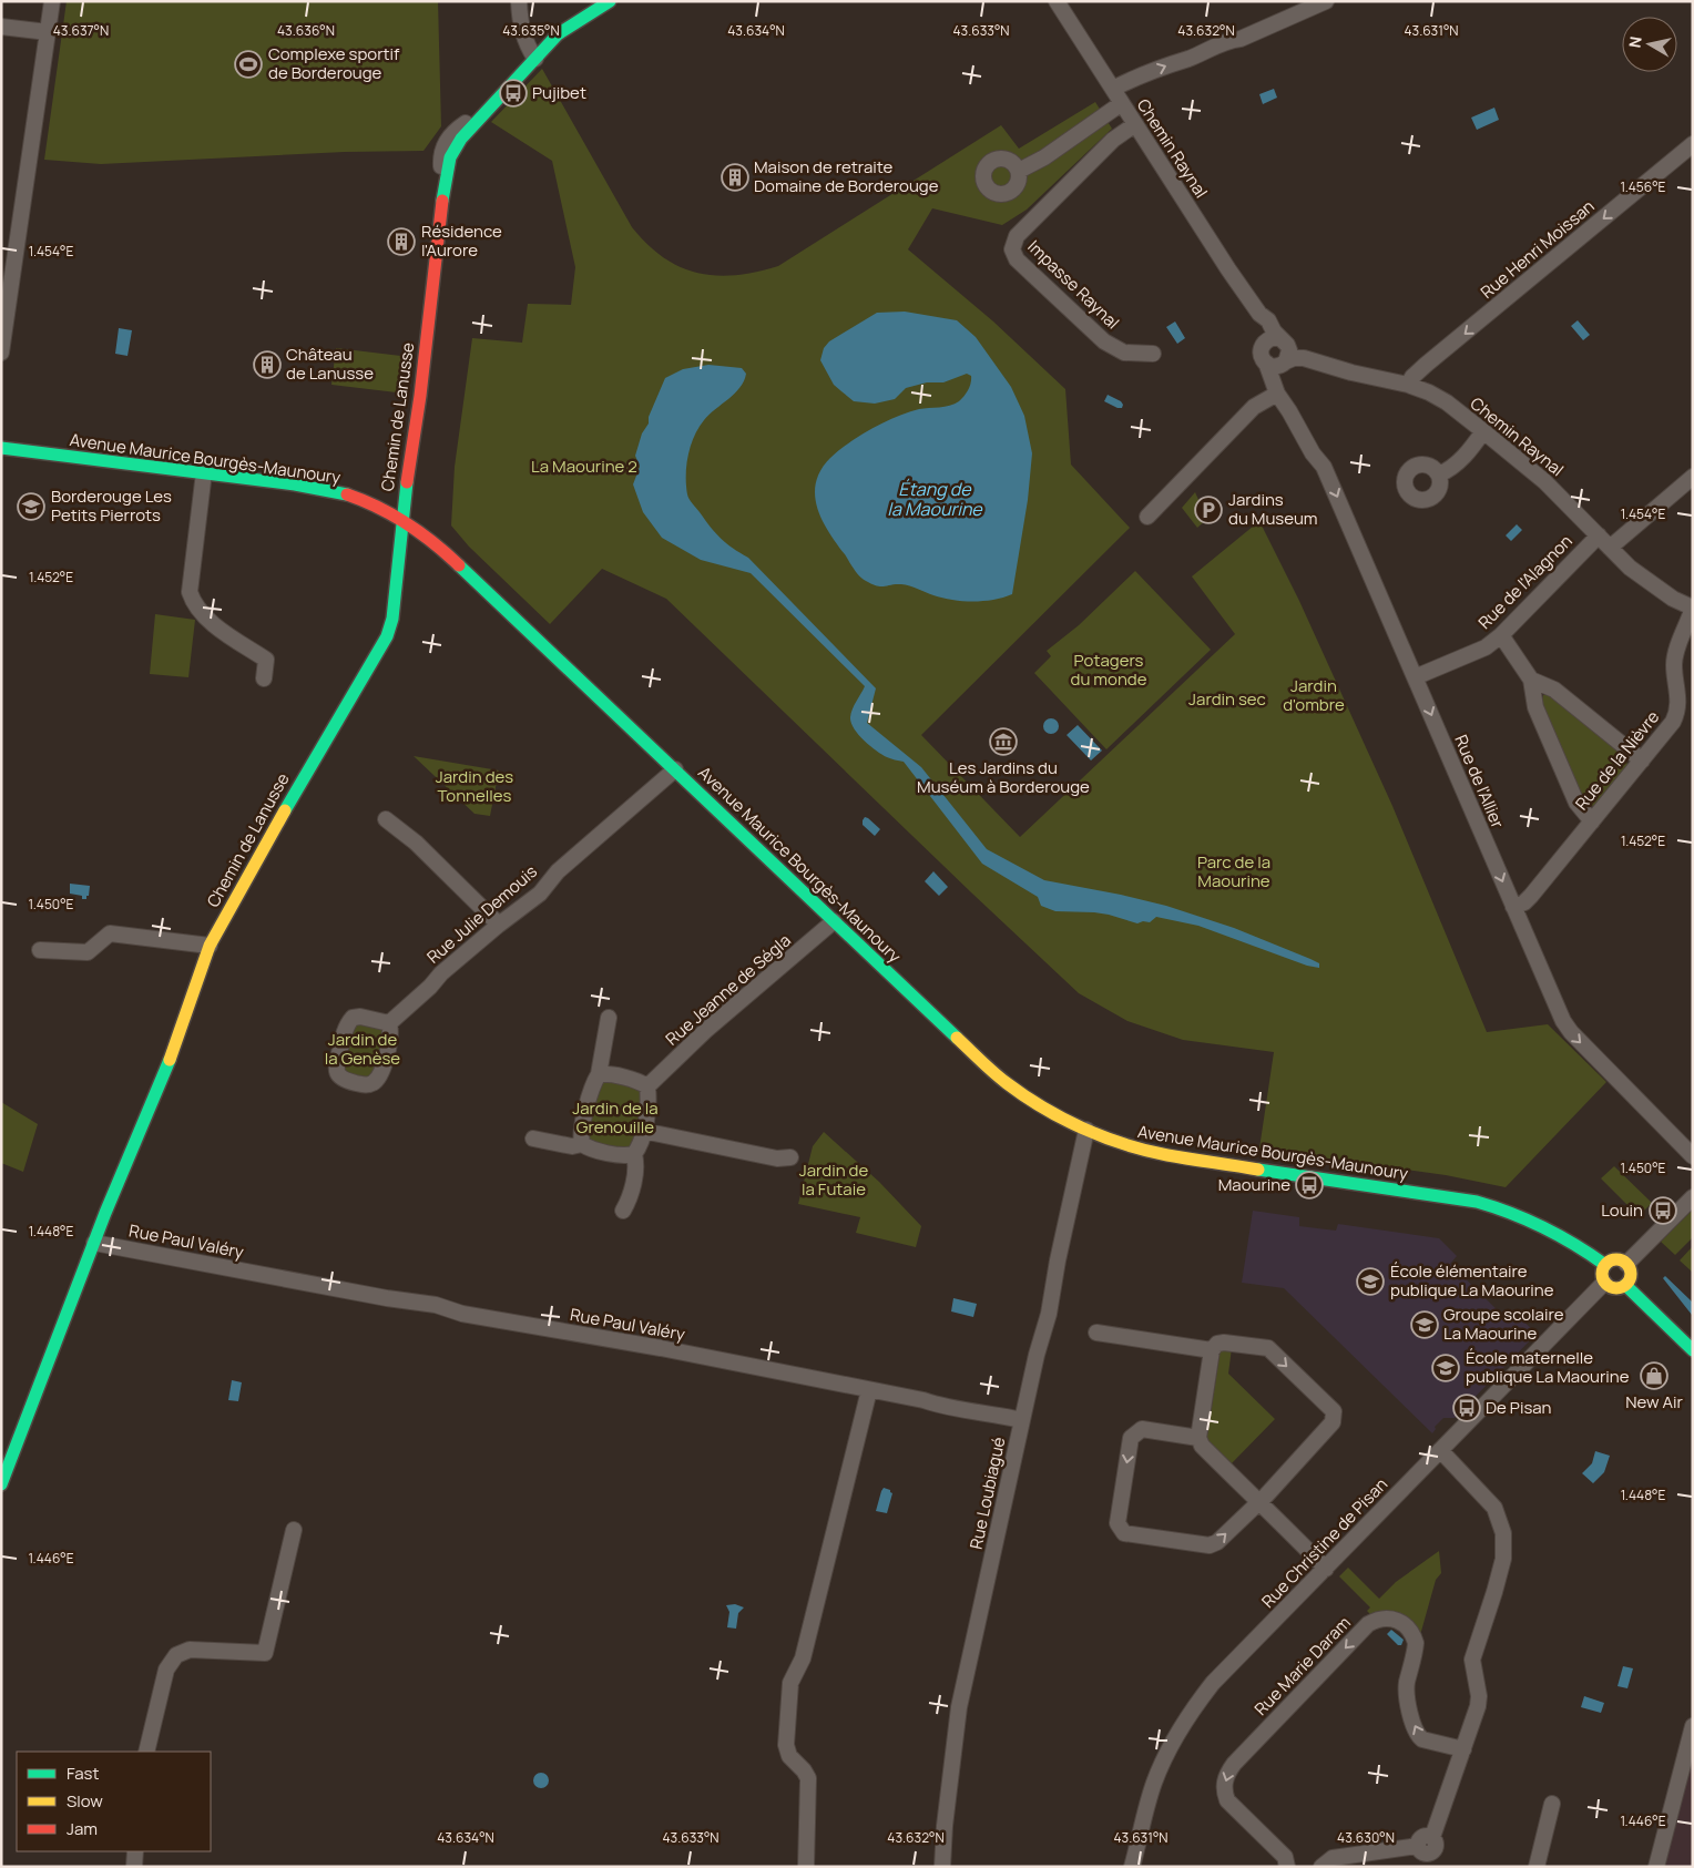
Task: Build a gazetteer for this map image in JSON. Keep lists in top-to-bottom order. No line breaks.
{"streets":{"street":["Chemin Raynal","Rue Henri Moissan","Impasse Raynal","Chemin de Lanusse","Avenue Maurice Bourgès-Maunoury","Rue de l'Alagnon","Rue de la Nièvre","Rue de l'Allier","Rue Julie Demouis","Rue Jeanne de Ségla","Rue Paul Valéry","Rue Loubiagué","Rue Christine de Pisan","Rue Marie Daram"]},"crossings":[["Chemin Raynal","Rue Henri Moissan"],["Chemin Raynal","Impasse Raynal"],["Chemin Raynal","Rue de l'Alagnon"],["Chemin Raynal","Rue de la Nièvre"],["Chemin Raynal","Rue de l'Allier"],["Chemin de Lanusse","Avenue Maurice Bourgès-Maunoury"],["Chemin de Lanusse","Rue Paul Valéry"],["Avenue Maurice Bourgès-Maunoury","Rue Julie Demouis"],["Avenue Maurice Bourgès-Maunoury","Rue Jeanne de Ségla"],["Avenue Maurice Bourgès-Maunoury","Rue Loubiagué"],["Avenue Maurice Bourgès-Maunoury","Rue Christine de Pisan"],["Rue de l'Alagnon","Rue de l'Allier"],["Rue de la Nièvre","Rue de l'Allier"],["Rue Paul Valéry","Rue Loubiagué"]],"one_way":["Rue Henri Moissan","Rue de l'Allier"],"water":["Étang de la Maourine"],"parks":["La Maourine 2","Potagers du monde","Jardin d'ombre","Jardin sec","Jardin des Tonnelles","Parc de la Maourine","Jardin de la Genèse","Jardin de la Grenouille","Jardin de la Futaie"],"places":{"sports":["Complexe sportif de Borderouge"],"bus stop":["Pujibet","Maourine","Louin","De Pisan"],"building":["Maison de retraite Domaine de Borderouge","Résidence l'Aurore","Château de Lanusse"],"school or university":["Borderouge Les Petits Pierrots","École élémentaire publique La Maourine","Groupe scolaire La Maourine","École maternelle publique La Maourine"],"parking":["Jardins du Museum"],"museum":["Les Jardins du Muséum à Borderouge"],"shop":["New Air"]},"legend":["Fast","Slow","Jam"],"north":"left","coordinates":["43.637°N","43.636°N","43.635°N","43.634°N","43.633°N","43.632°N","43.631°N","1.456°E","1.454°E","1.452°E","1.450°E","1.448°E","1.446°E","43.630°N"]}
